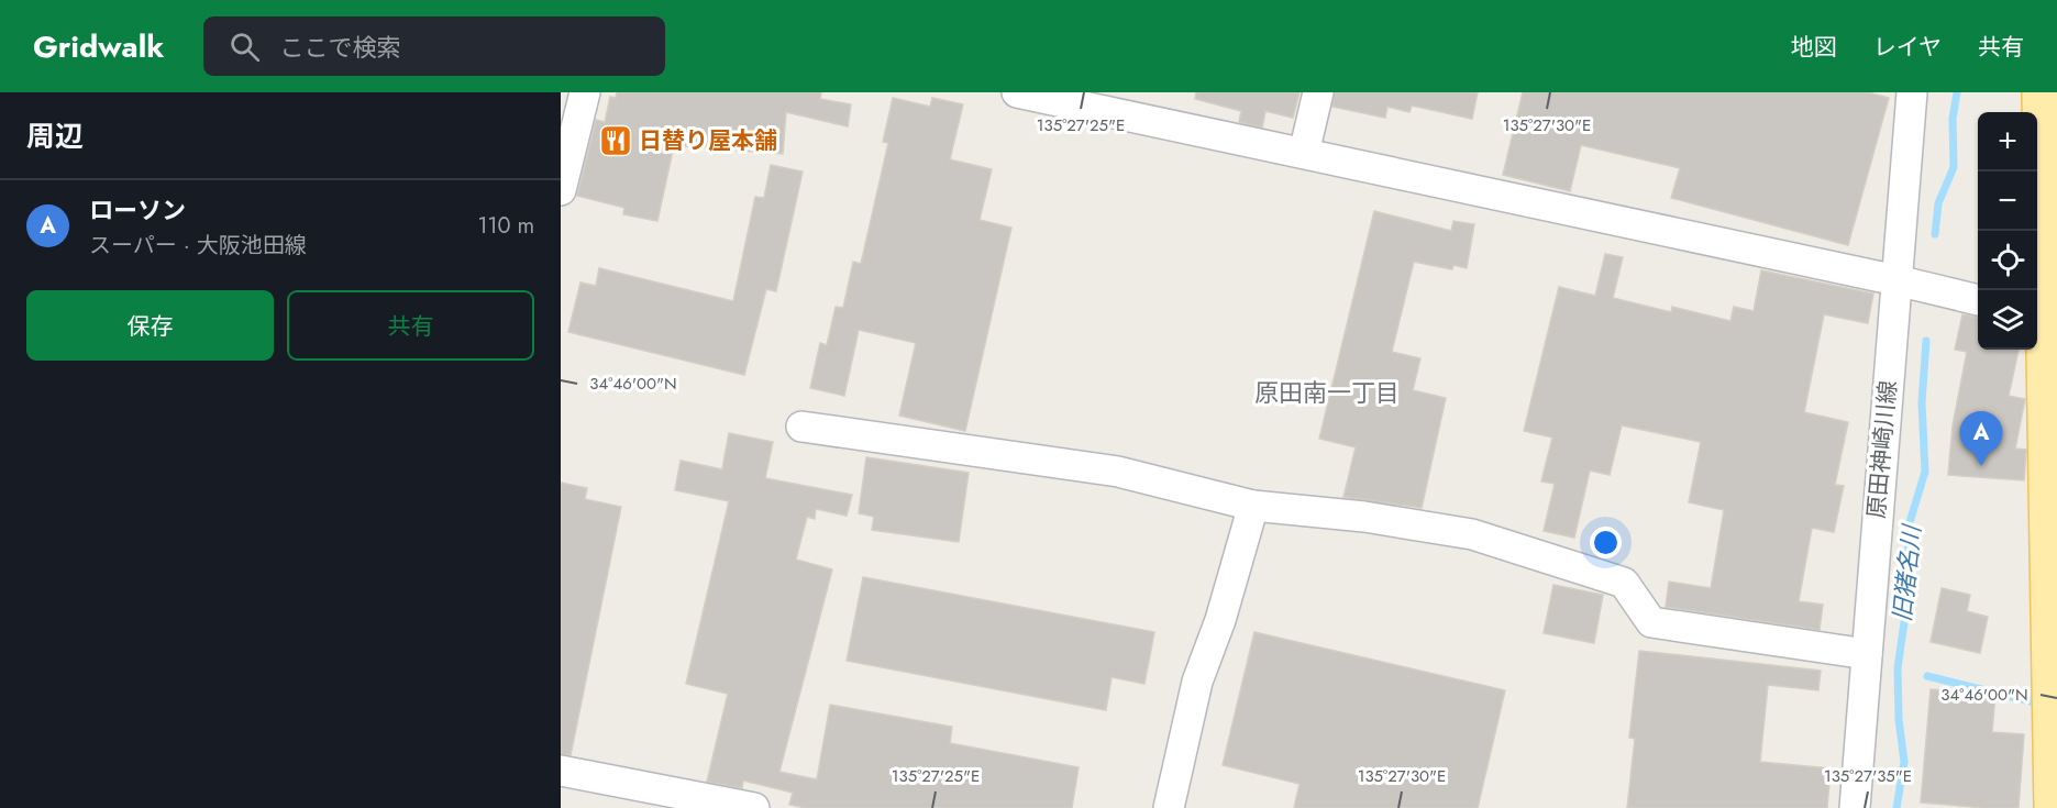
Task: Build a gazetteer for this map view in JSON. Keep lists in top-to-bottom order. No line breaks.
{"streets":{"street":["原田神崎川線"]},"districts":["原田南一丁目"],"water":["旧猪名川"],"places":{"restaurant":["日替り屋本舗"]},"page":{"header":"Gridwalk","search":"ここで検索","nav":["地図","レイヤ","共有"],"heading":"周辺","map_buttons":["+","−"],"list":[{"mark":"A","name":"ローソン","note":"スーパー · 大阪池田線","value":"110 m"}],"buttons":["保存","共有"],"pins":"A"},"coordinates":["135°27'25\"E","135°27'30\"E","34°46'00\"N","135°27'35\"E"]}
